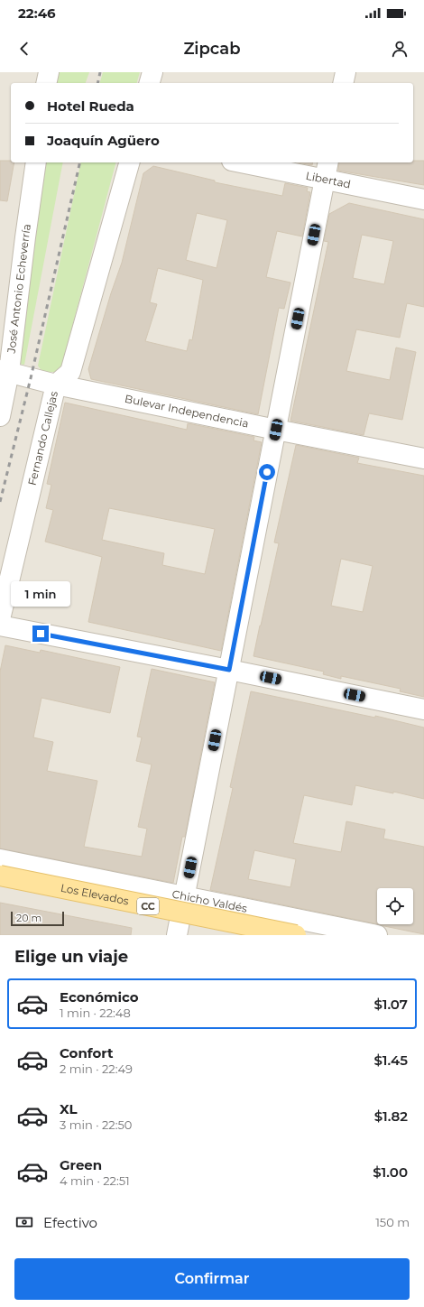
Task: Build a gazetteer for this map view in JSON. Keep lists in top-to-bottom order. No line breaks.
{"streets":{"main road":["Los Elevados","CC"],"street":["Libertad","José Antonio Echeverría","Bulevar Independencia","Fernando Callejas","Chicho Valdés"]},"crossings":[["José Antonio Echeverría","Bulevar Independencia"],["Bulevar Independencia","Fernando Callejas"]],"scale_bar":"20 m","page":{"status":"22:46","header":"Zipcab","banner":["Hotel Rueda","Joaquín Agüero"],"bubble":"1 min","scale":"20 m","heading":"Elige un viaje","list":[{"name":"Económico","note":"1 min · 22:48","value":"$1.07"},{"name":"Confort","note":"2 min · 22:49","value":"$1.45"},{"name":"XL","note":"3 min · 22:50","value":"$1.82"},{"name":"Green","note":"4 min · 22:51","value":"$1.00"}],"pay":["Efectivo","150 m"],"buttons":"Confirmar"}}
